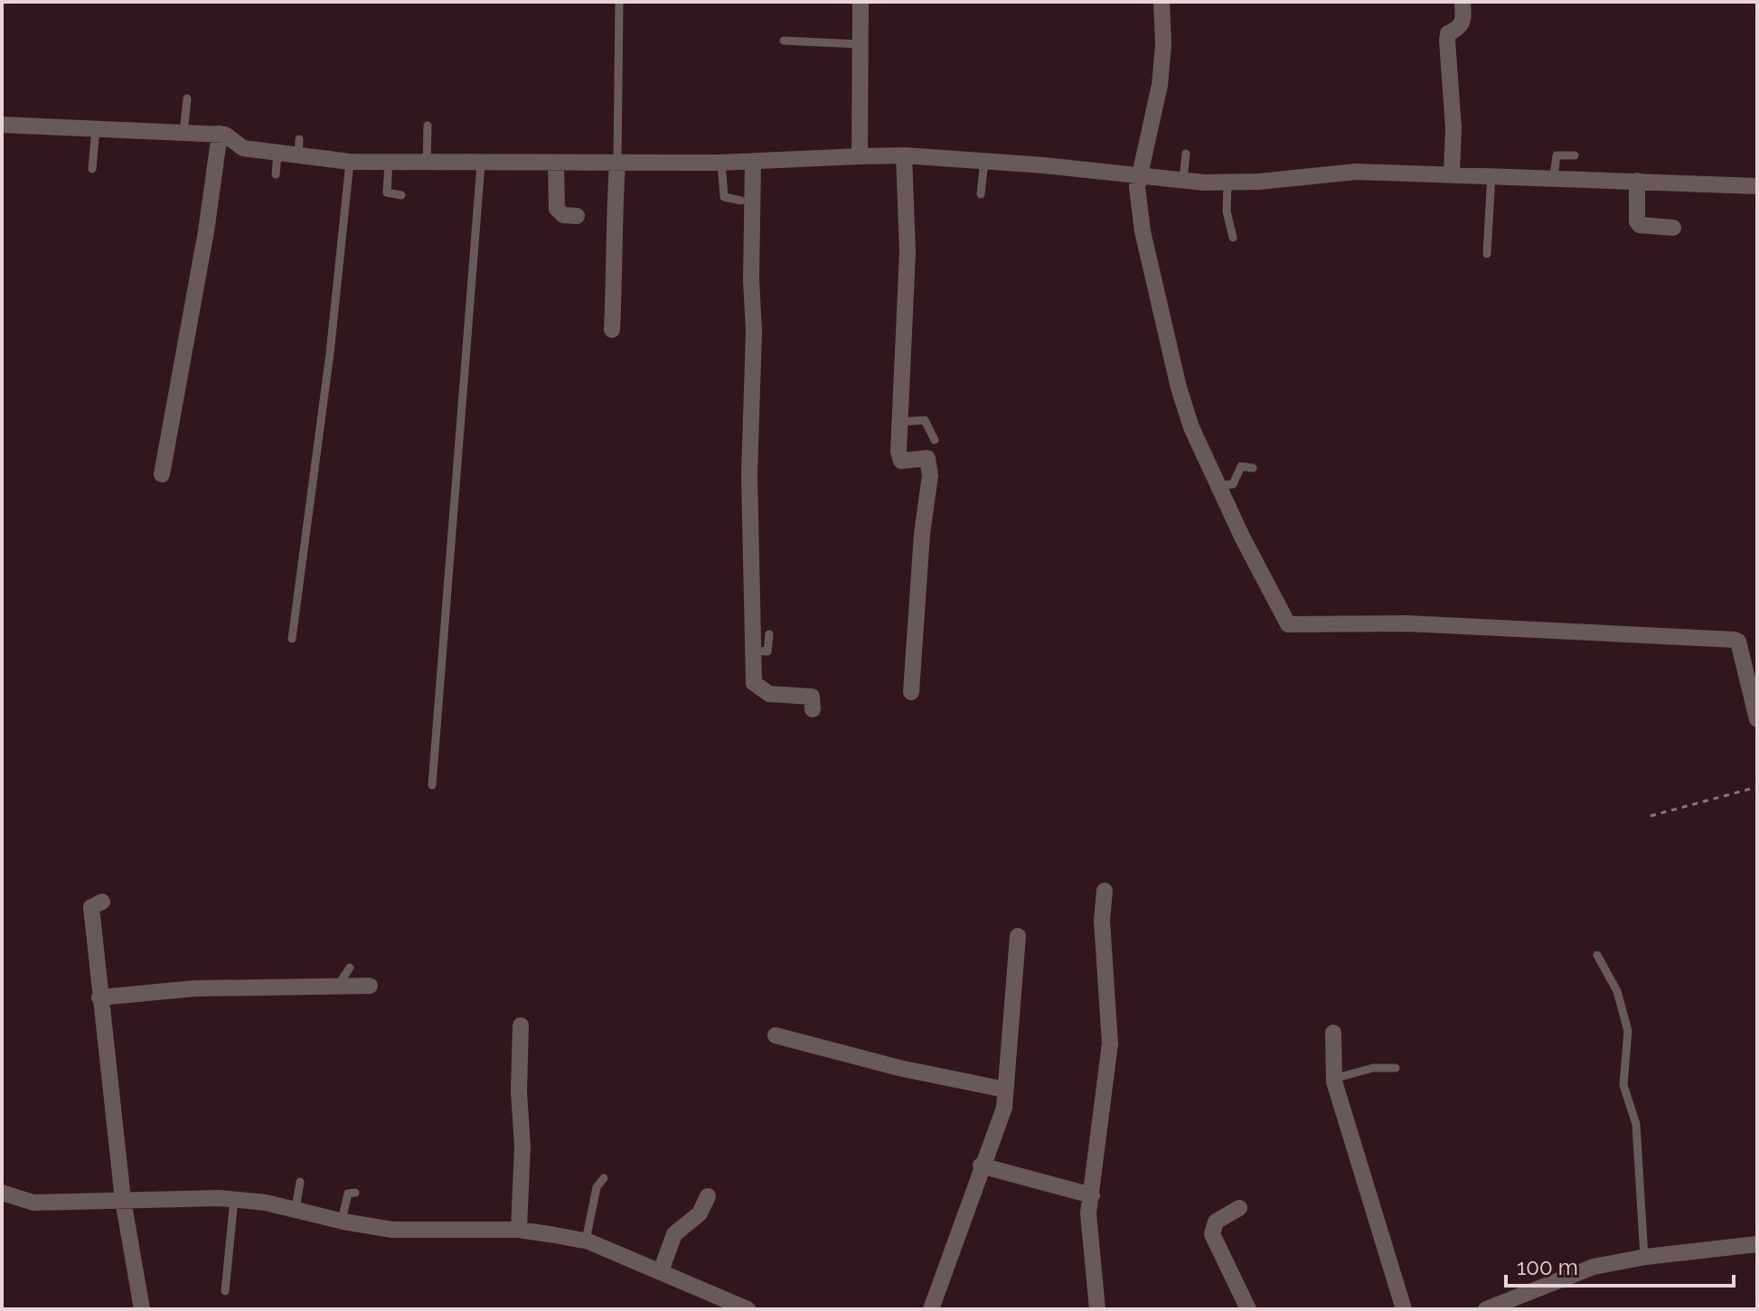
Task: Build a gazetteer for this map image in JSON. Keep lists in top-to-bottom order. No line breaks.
{"scale_bar":"100 m"}
